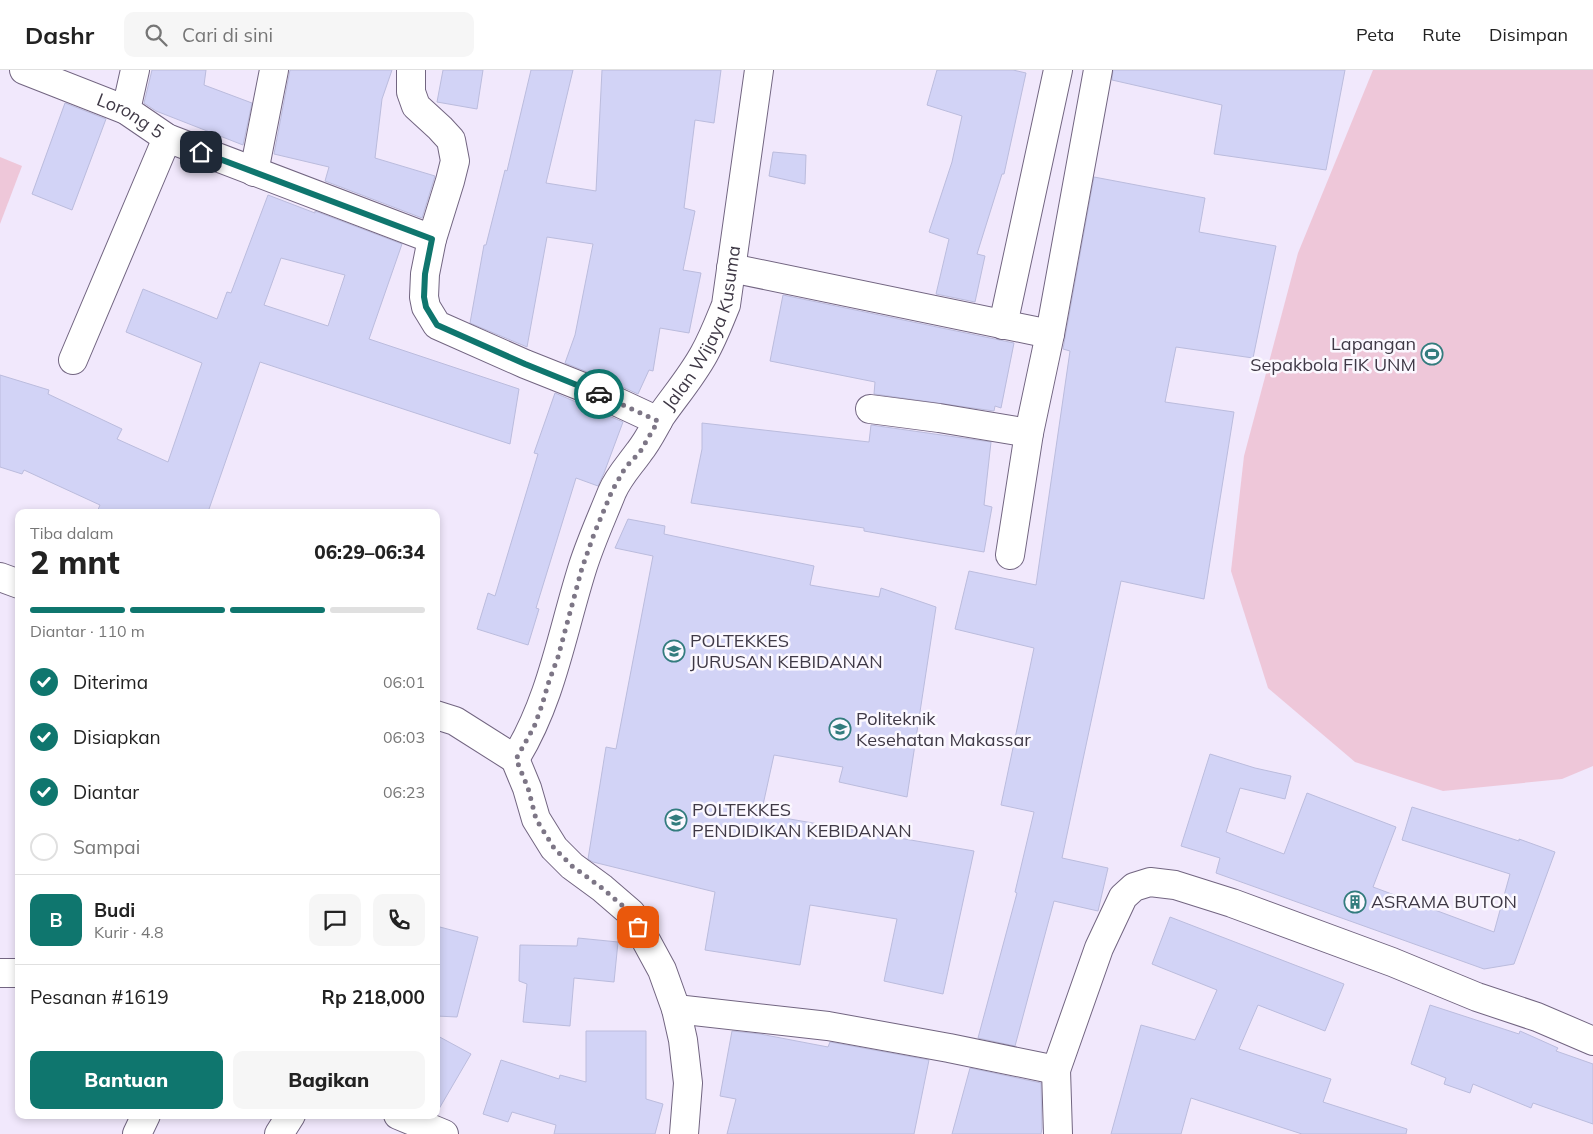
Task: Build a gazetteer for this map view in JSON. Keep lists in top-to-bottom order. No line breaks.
{"streets":{"street":["Lorong 5","Jalan Wijaya Kusuma"]},"places":{"sports":["Lapangan Sepakbola FIK UNM"],"school or university":["POLTEKKES JURUSAN KEBIDANAN","Politeknik Kesehatan Makassar","POLTEKKES PENDIDIKAN KEBIDANAN"],"building":["ASRAMA BUTON"]},"page":{"header":"Dashr","search":"Cari di sini","nav":["Peta","Rute","Disimpan"],"heading":["2 mnt","Tiba dalam","06:29–06:34"],"panel":["Budi","Kurir · 4.8","Pesanan #1619","Rp 218,000"],"bar":"Diantar · 110 m","list":[["Diterima","06:01"],["Disiapkan","06:03"],["Diantar","06:23"],"Sampai"],"round":"B","buttons":["Bantuan","Bagikan"]}}
